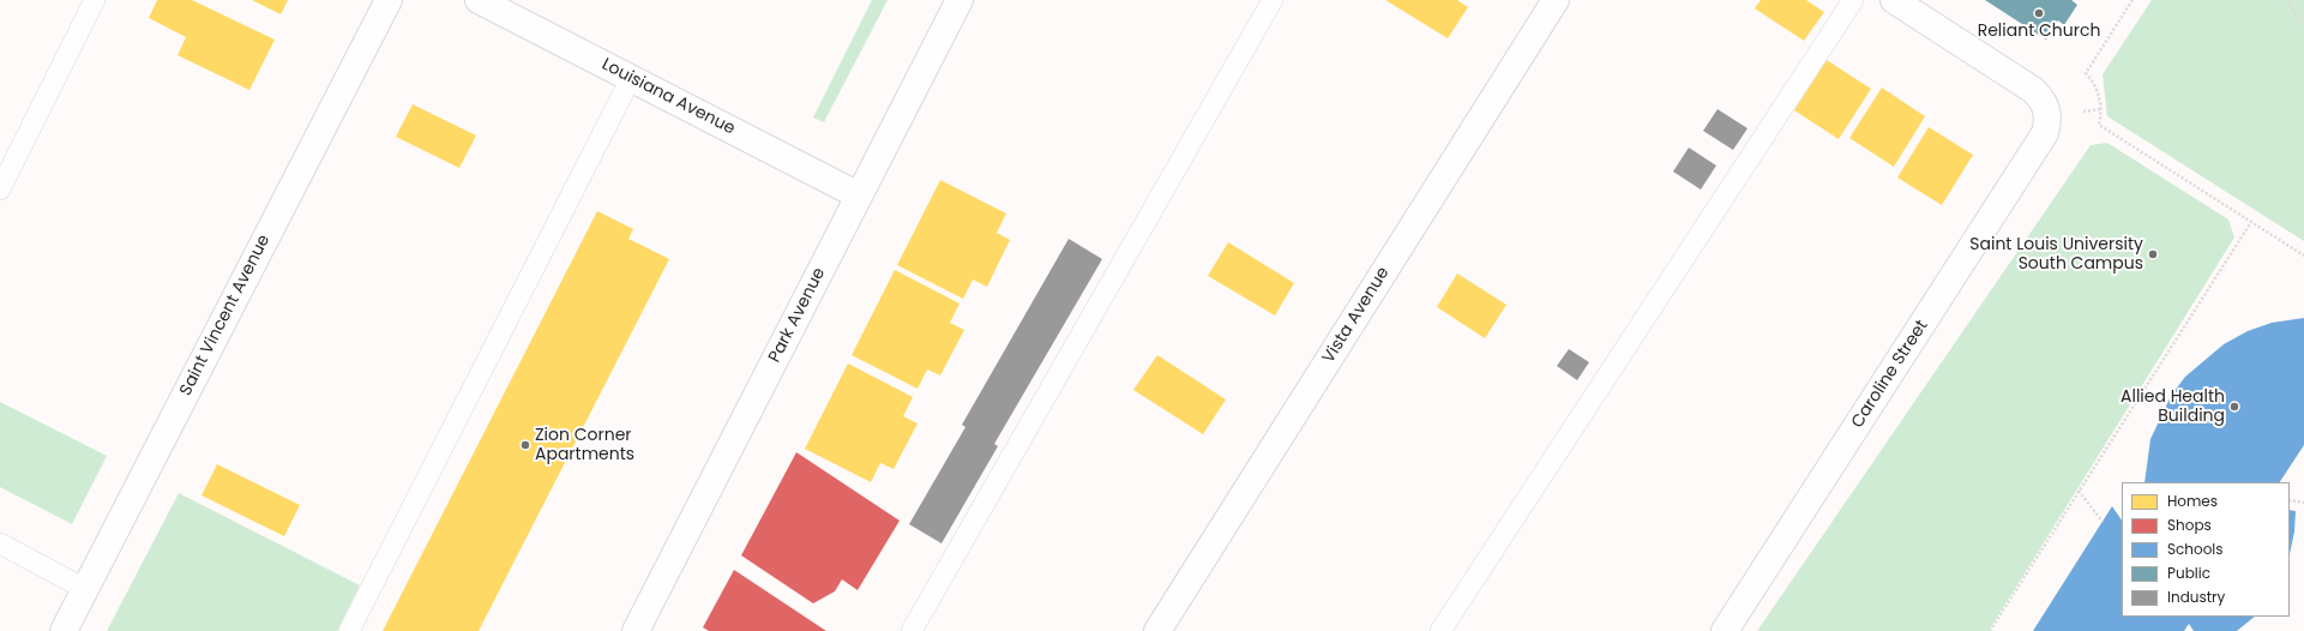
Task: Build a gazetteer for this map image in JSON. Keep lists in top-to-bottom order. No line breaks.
{"streets":{"street":["Louisiana Avenue","Saint Vincent Avenue","Park Avenue","Vista Avenue","Caroline Street"]},"crossings":[["Louisiana Avenue","Park Avenue"]],"places":["Reliant Church","Saint Louis University South Campus","Allied Health Building","Zion Corner Apartments"],"legend":["Homes","Shops","Schools","Public","Industry"]}
